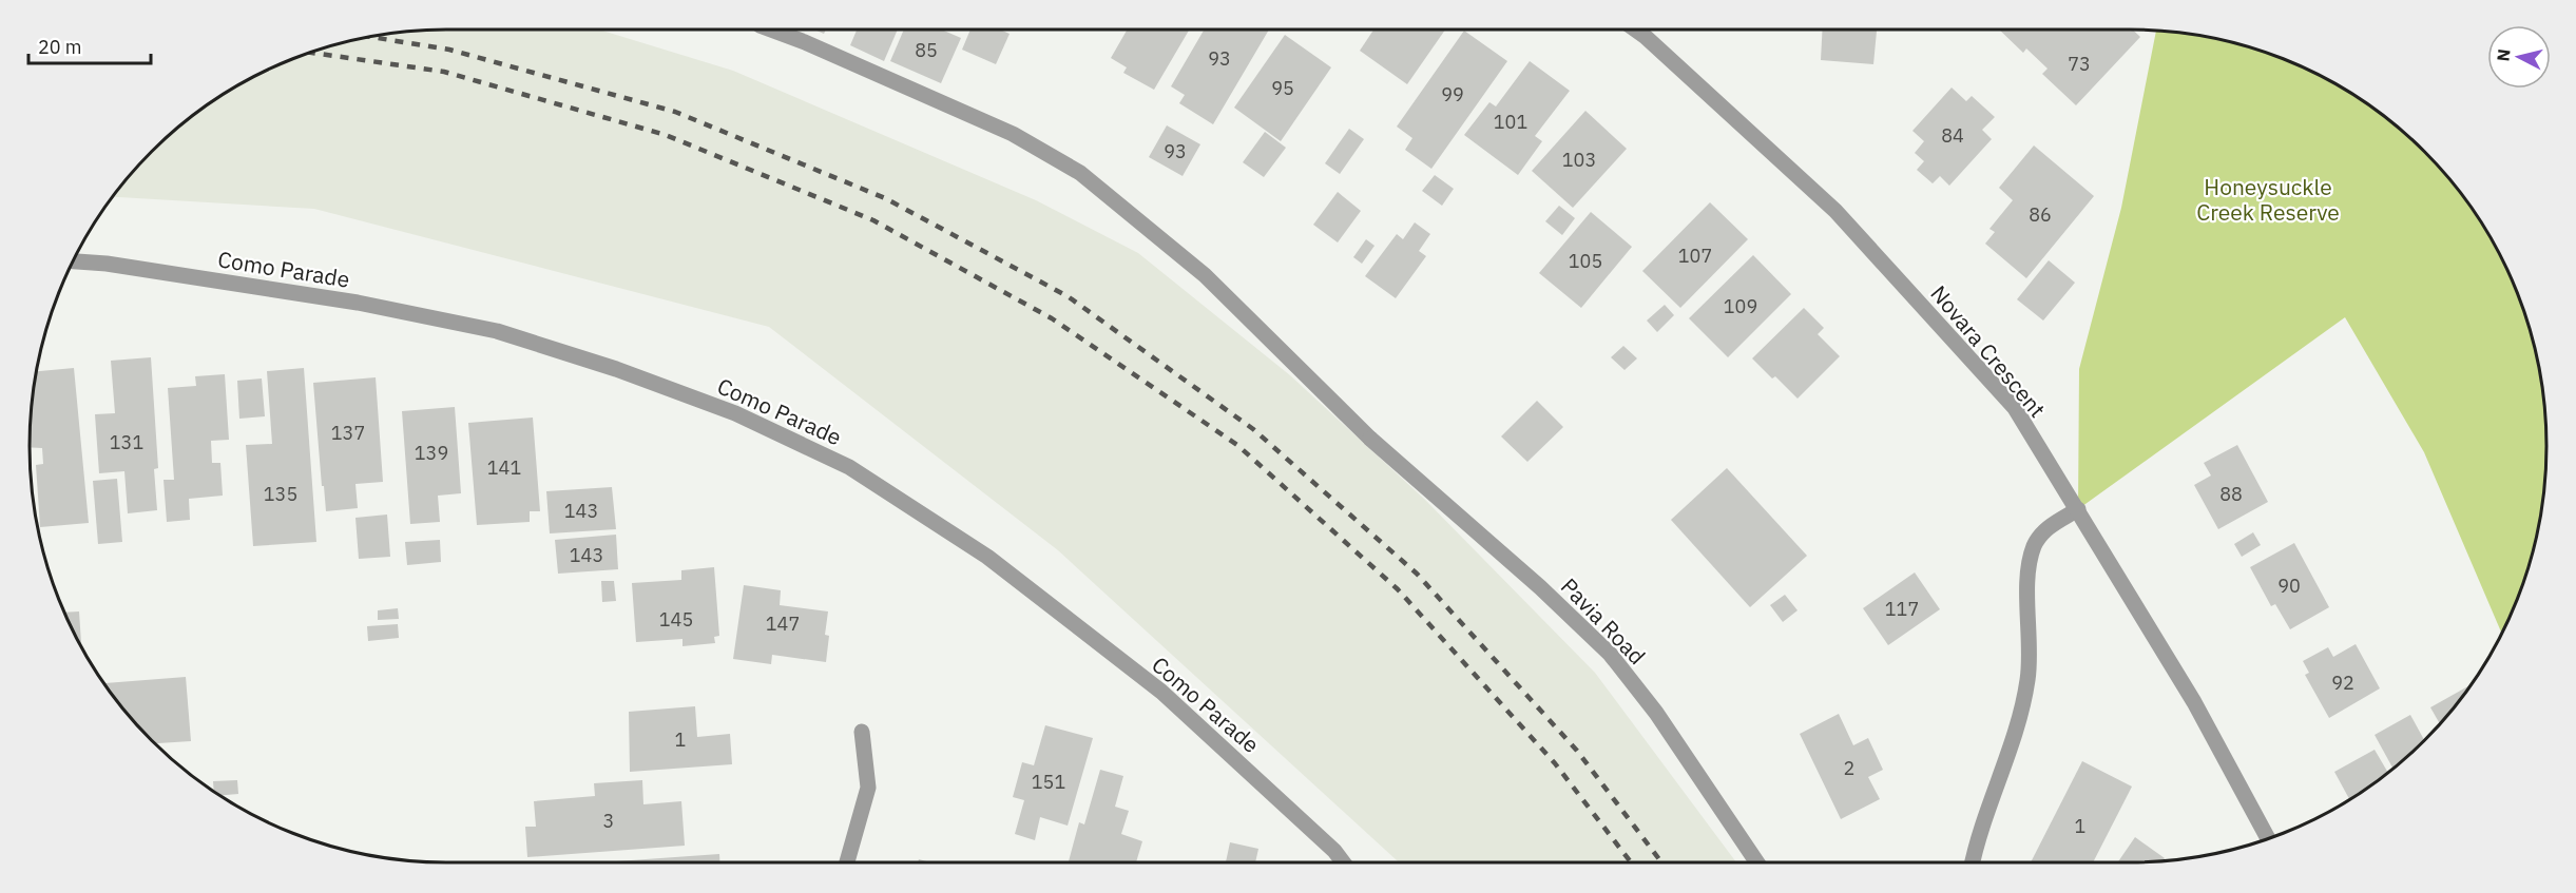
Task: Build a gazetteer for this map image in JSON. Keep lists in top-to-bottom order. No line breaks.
{"streets":{"street":["Como Parade","Novara Crescent","Pavia Road"]},"parks":["Honeysuckle Creek Reserve"],"house_numbers":["85","93","73","95","99","101","84","93","103","86","107","105","109","137","131","139","141","135","88","143","143","90","117","145","147","92","1","2","151","3","1"],"scale_bar":"20 m","north":"left"}
